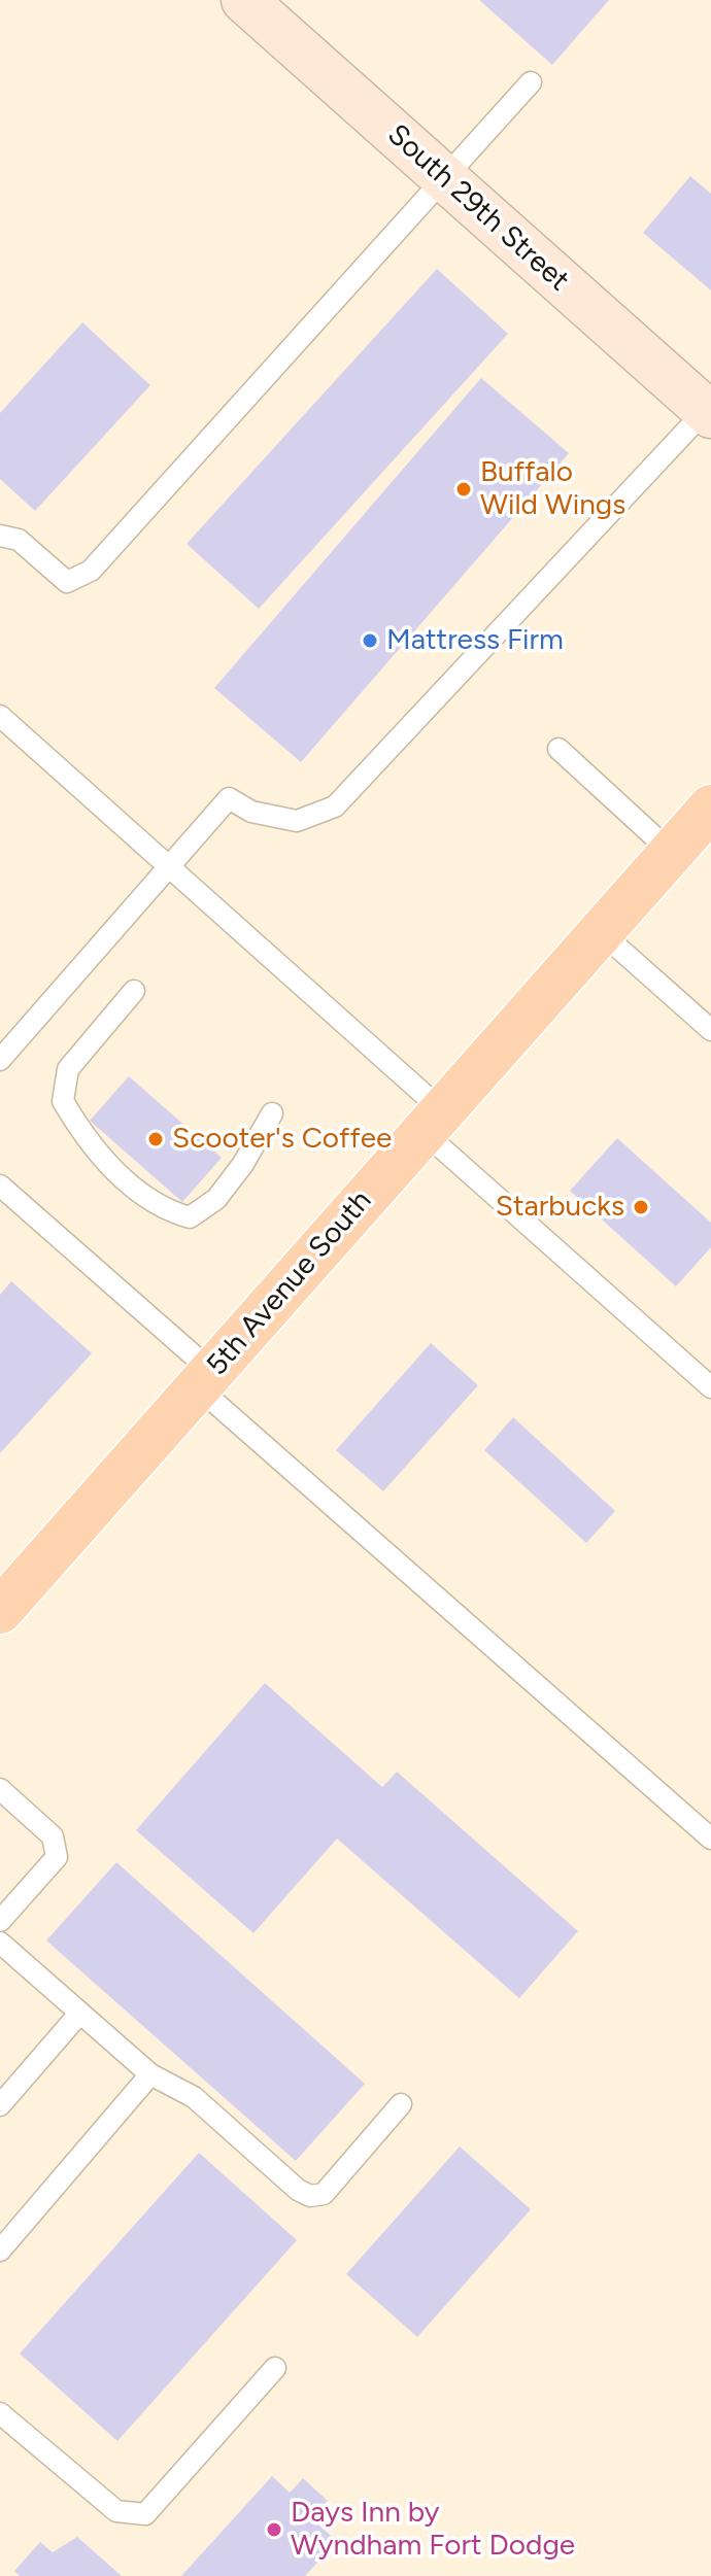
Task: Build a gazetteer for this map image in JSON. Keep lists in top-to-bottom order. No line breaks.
{"streets":{"main road":["5th Avenue South"],"street":["South 29th Street"]},"places":["Buffalo Wild Wings","Mattress Firm","Scooter's Coffee","Starbucks","Days Inn by Wyndham Fort Dodge"]}
